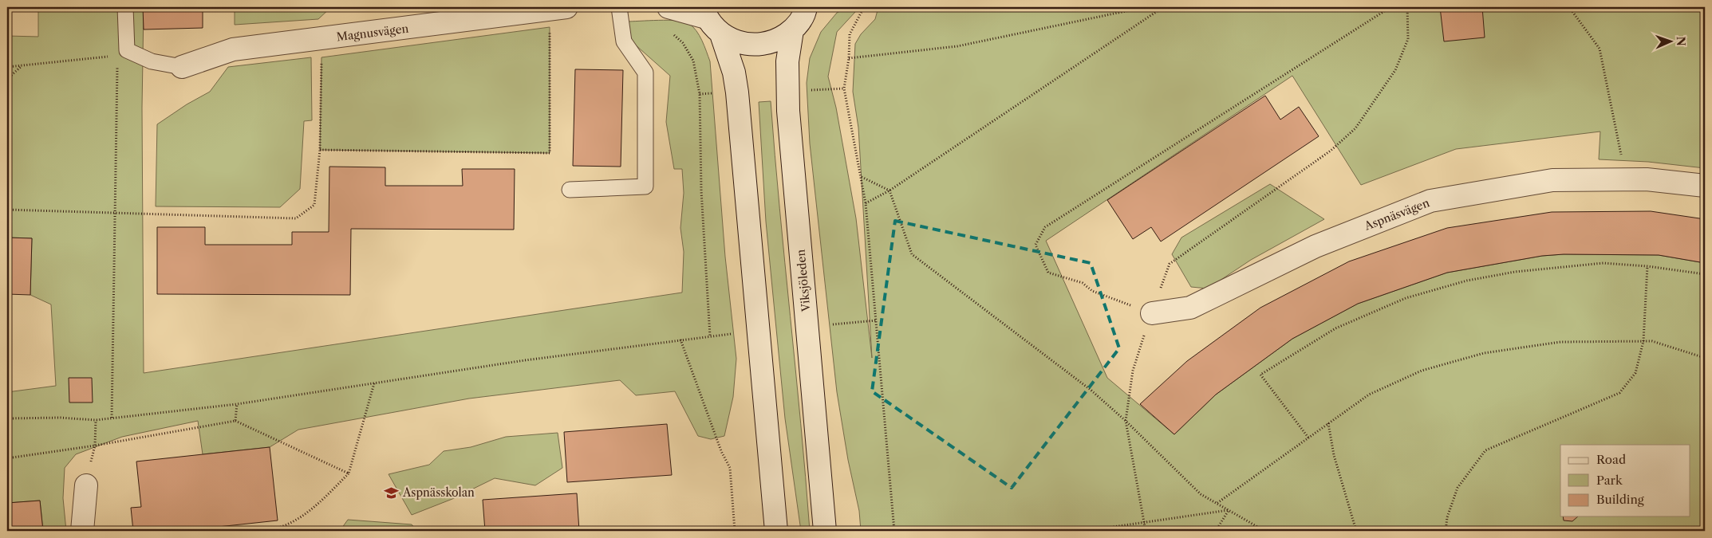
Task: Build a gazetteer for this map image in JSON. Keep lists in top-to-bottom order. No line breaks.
{"streets":{"main road":["Magnusvägen","Aspnäsvägen","Viksjöleden"]},"places":{"school or university":["Aspnässkolan"]},"legend":["Road","Park","Building"],"north":"right"}
